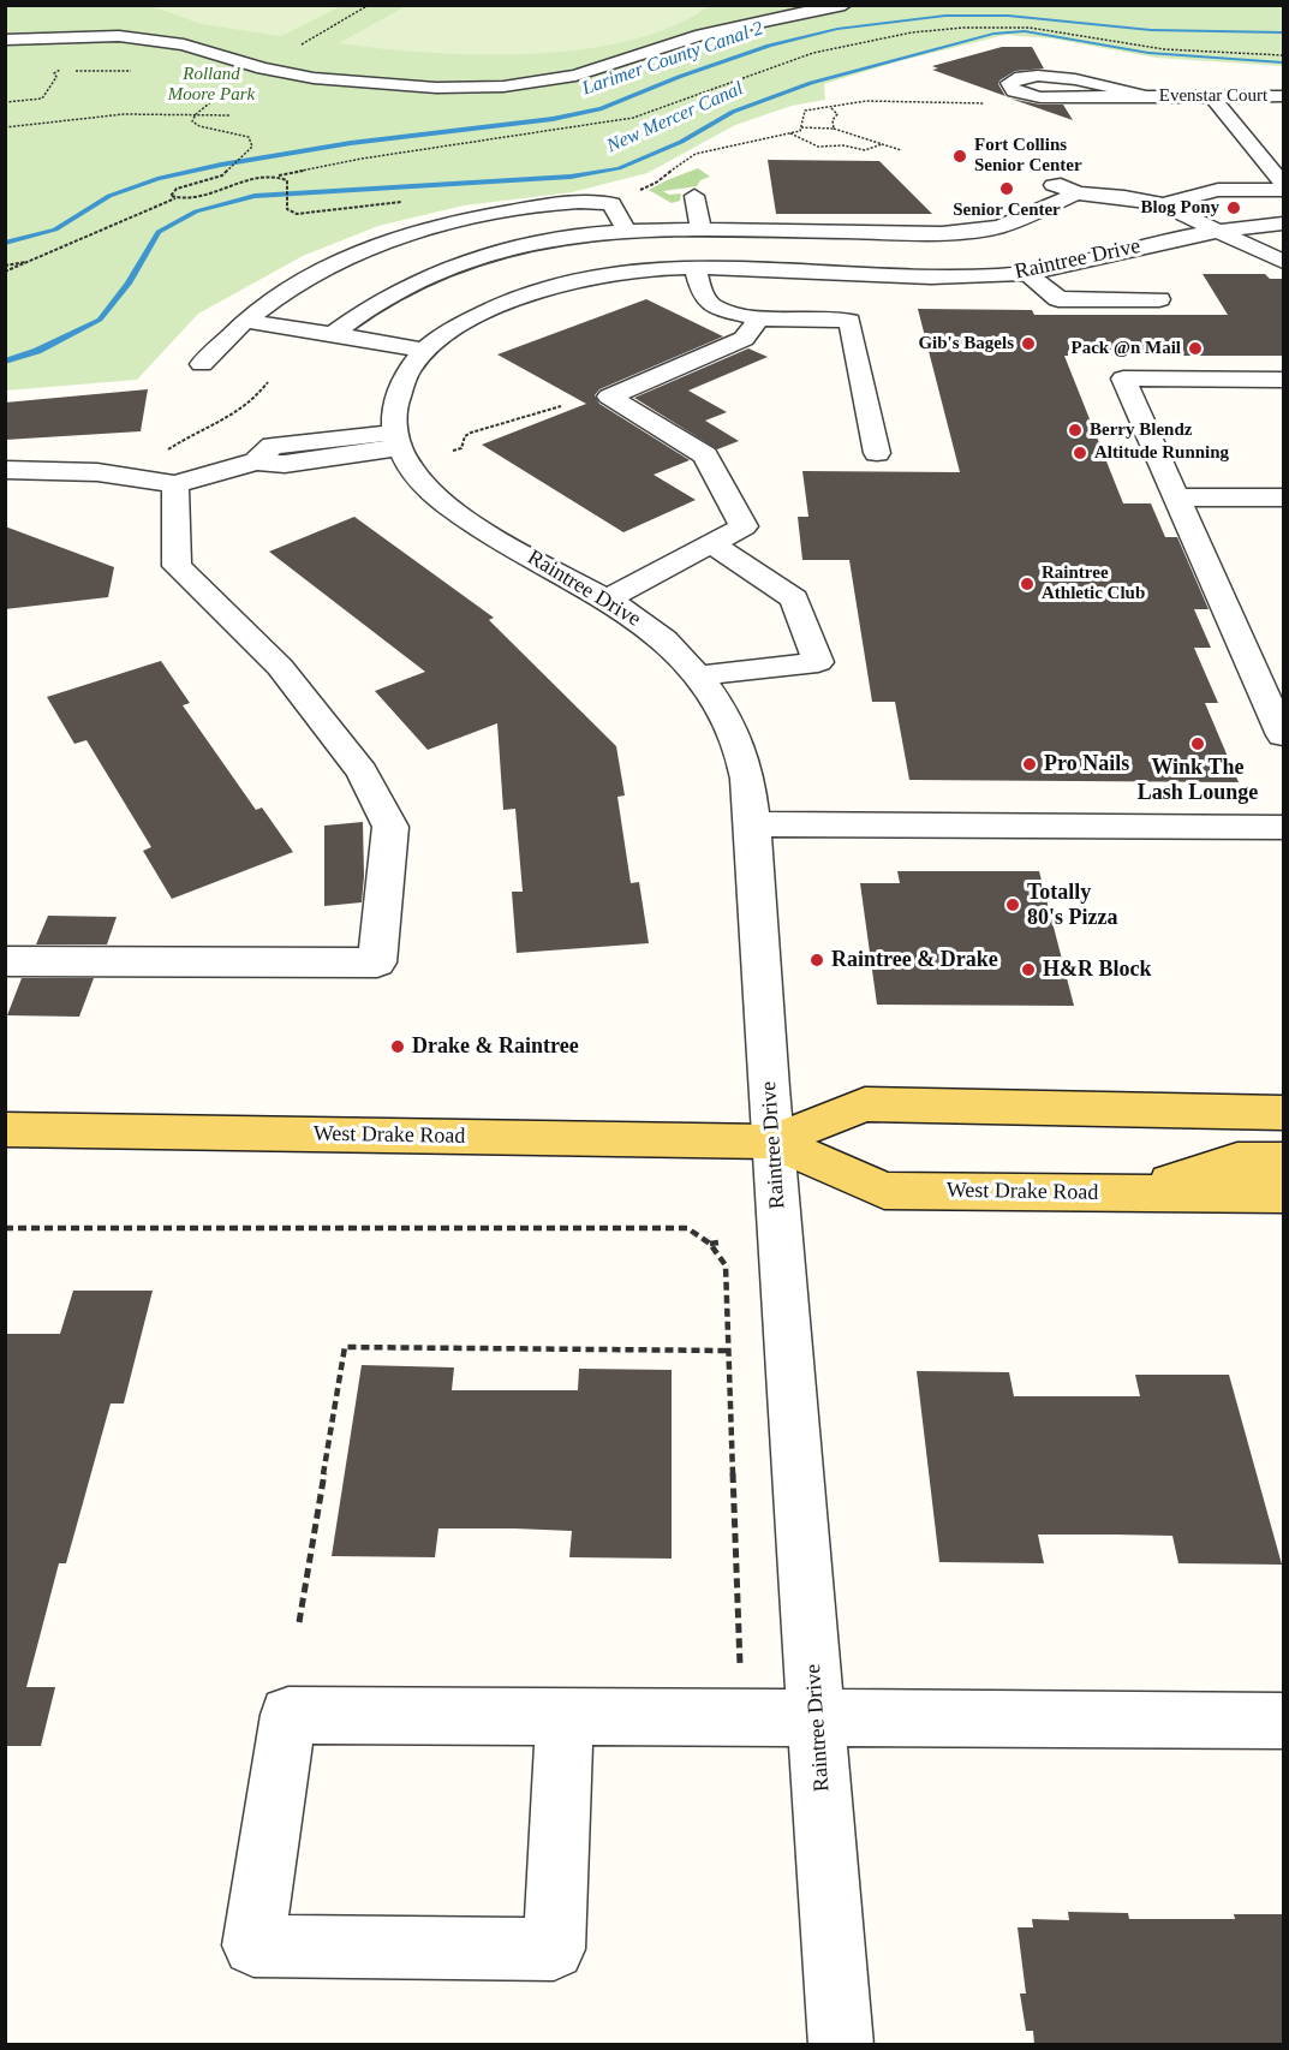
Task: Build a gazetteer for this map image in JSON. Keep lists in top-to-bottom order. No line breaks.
{"streets":{"main road":["West Drake Road"],"street":["Evenstar Court","Raintree Drive"]},"crossings":[["Raintree Drive","West Drake Road"]],"water":["Larimer County Canal 2","New Mercer Canal"],"parks":["Rolland Moore Park"],"places":["Fort Collins Senior Center","Senior Center","Blog Pony","Gib's Bagels","Pack @n Mail","Berry Blendz","Altitude Running","Raintree Athletic Club","Wink The Lash Lounge","Pro Nails","Totally 80's Pizza","Raintree & Drake","H&R Block","Drake & Raintree"]}
